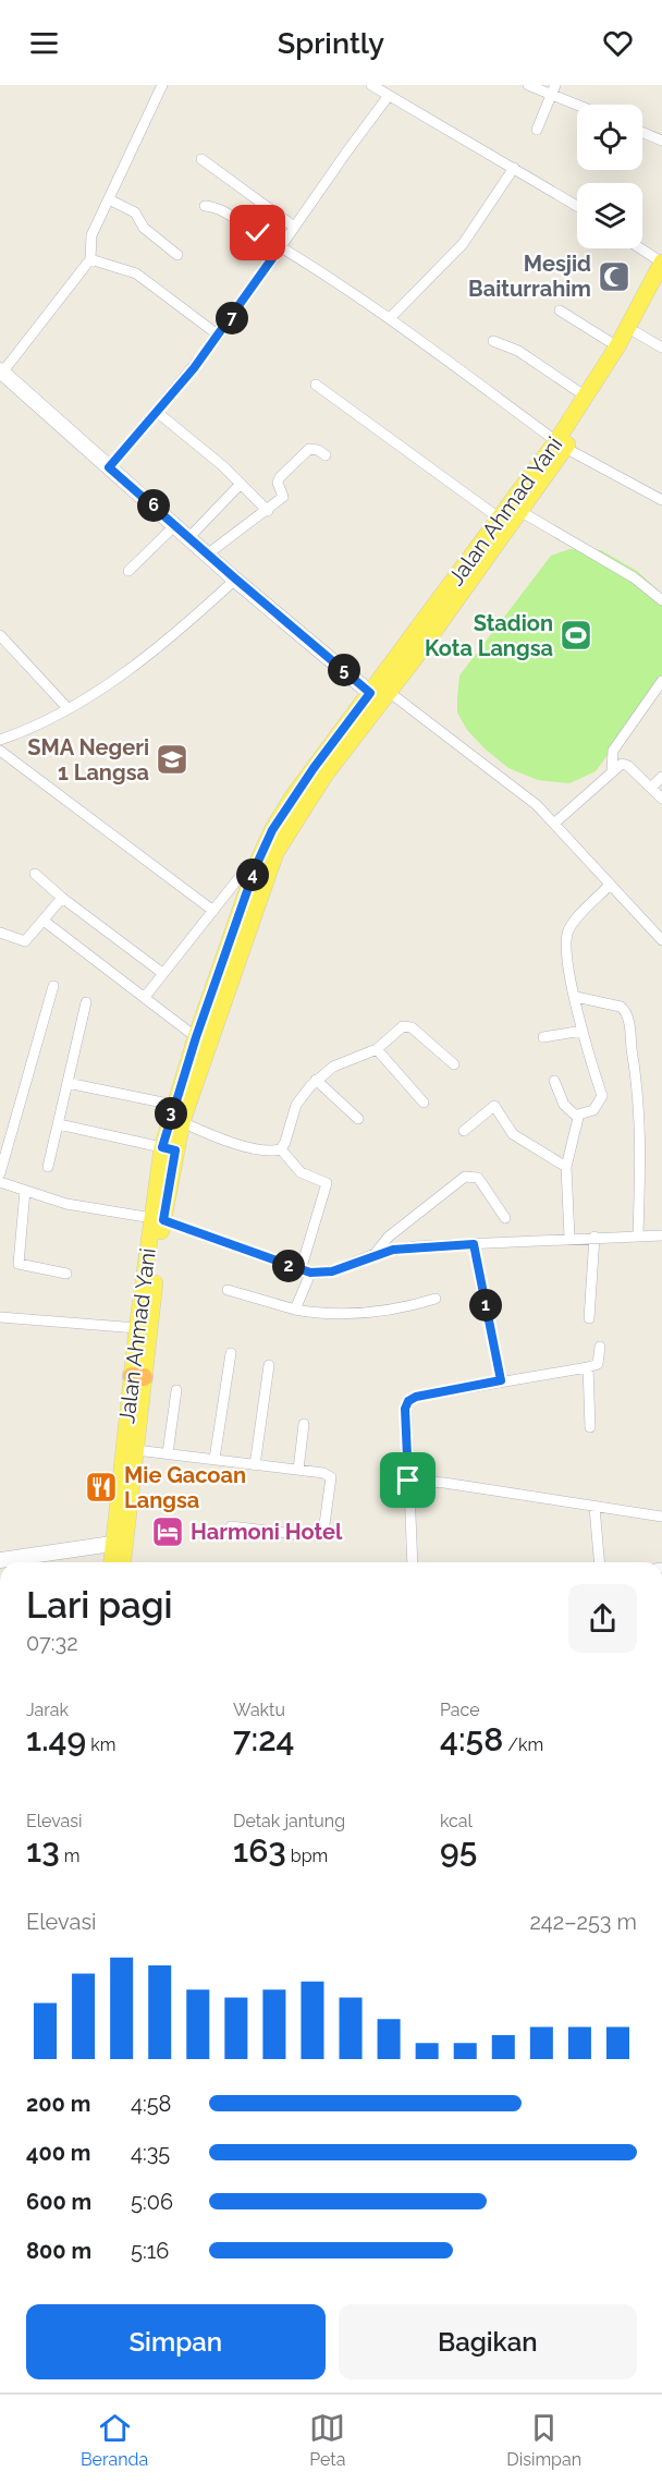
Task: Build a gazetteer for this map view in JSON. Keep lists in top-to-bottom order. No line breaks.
{"streets":{"main road":["Jalan Ahmad Yani"]},"places":{"mosque":["Mesjid Baiturrahim"],"sports":["Stadion Kota Langsa"],"school or university":["SMA Negeri 1 Langsa"],"restaurant":["Mie Gacoan Langsa"],"hotel":["Harmoni Hotel"]},"page":{"header":"Sprintly","pins":["7","6","5","4","3","2","1"],"heading":["Lari pagi","07:32"],"stats":[["Jarak","1.49 km"],["Waktu","7:24"],["Pace","4:58 /km"],["Elevasi","13 m"],["Detak jantung","163 bpm"],["kcal","95"]],"chart":["Elevasi","242–253 m"],"list":[{"name":"200 m","note":"4:58"},{"name":"400 m","note":"4:35"},{"name":"600 m","note":"5:06"},{"name":"800 m","note":"5:16"}],"buttons":["Simpan","Bagikan"],"tabs":["Beranda","Peta","Disimpan"]}}
